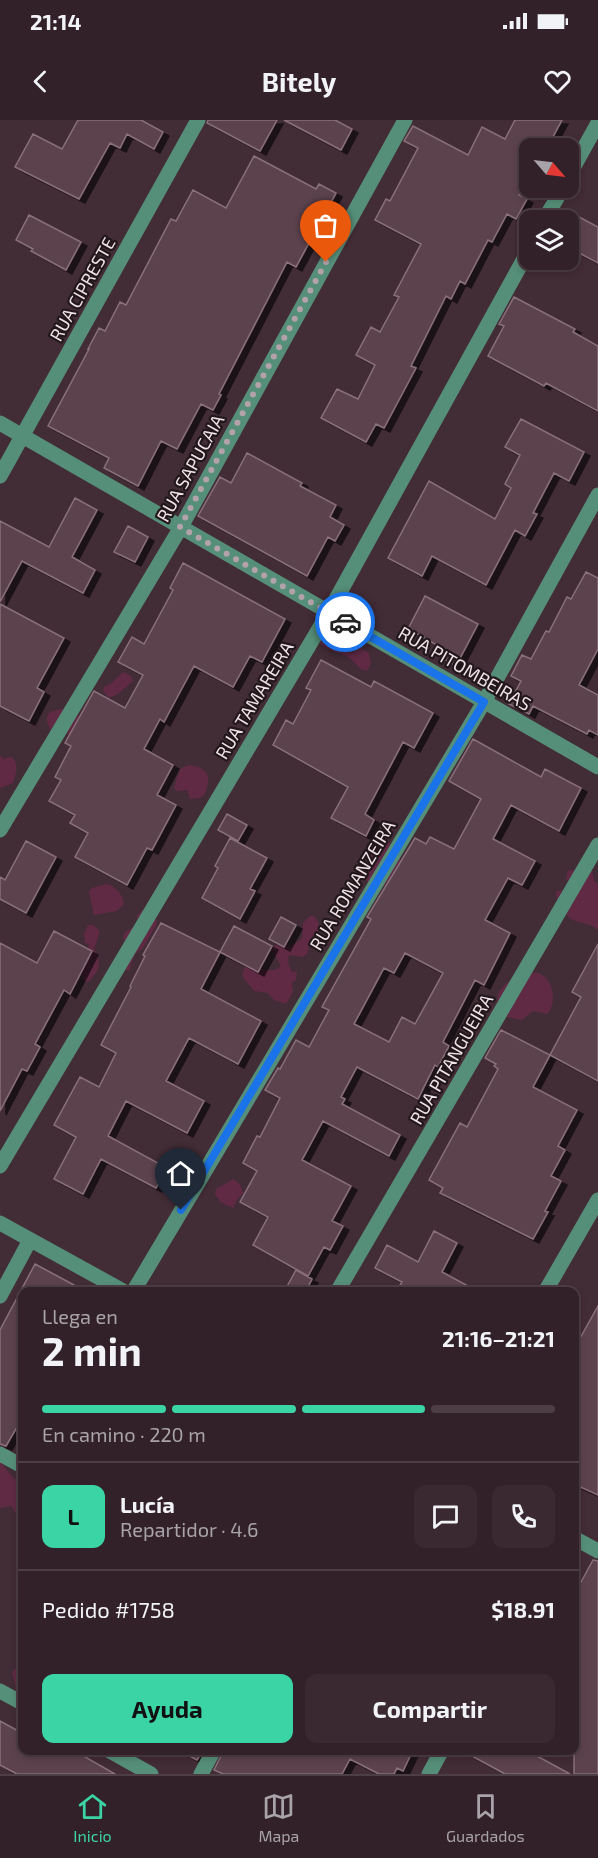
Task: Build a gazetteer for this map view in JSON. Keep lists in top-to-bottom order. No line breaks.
{"streets":{"street":["RUA CIPRESTE","RUA SAPUCAIA","RUA PITOMBEIRAS","RUA TAMAREIRA","RUA ROMANZEIRA","RUA PITANGUEIRA"]},"crossings":[["RUA CIPRESTE","RUA PITOMBEIRAS"],["RUA SAPUCAIA","RUA PITOMBEIRAS"],["RUA PITOMBEIRAS","RUA TAMAREIRA"],["RUA PITOMBEIRAS","RUA ROMANZEIRA"]],"north":"bottom right","page":{"status":"21:14","header":"Bitely","heading":["2 min","Llega en","21:16–21:21"],"panel":["Lucía","Repartidor · 4.6","Pedido #1758","$18.91"],"bar":"En camino · 220 m","round":"L","buttons":["Ayuda","Compartir"],"tabs":["Inicio","Mapa","Guardados"]}}
